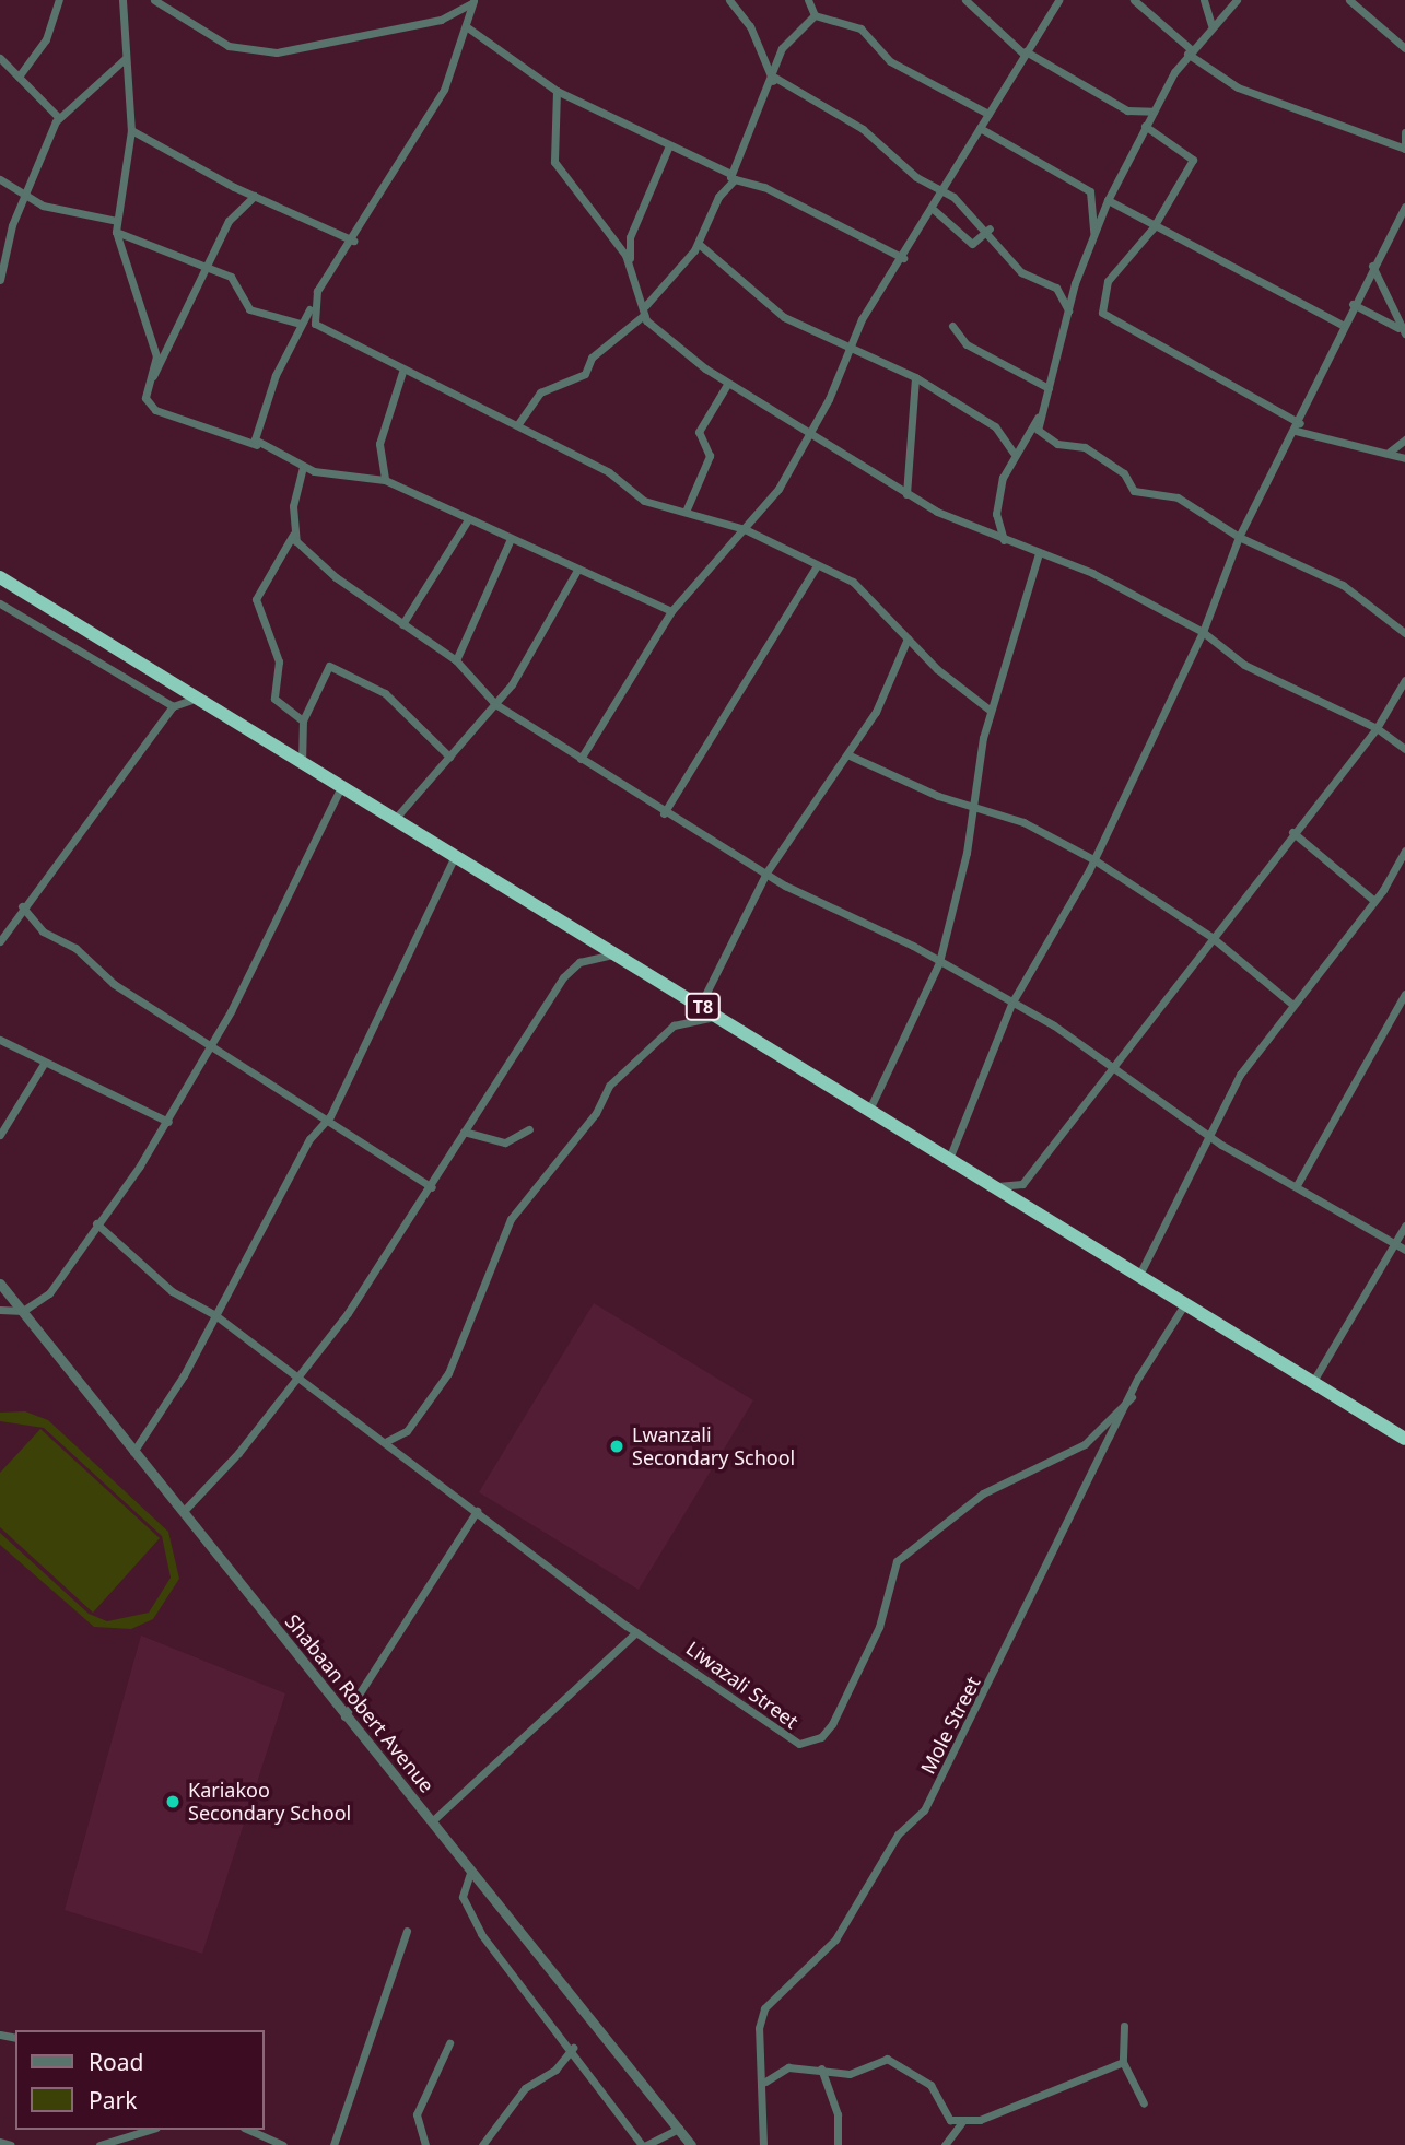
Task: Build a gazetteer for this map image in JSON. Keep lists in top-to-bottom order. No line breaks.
{"streets":{"highway":["T8"],"street":["Liwazali Street","Shabaan Robert Avenue","Mole Street"]},"crossings":[["T8","Mole Street"],["Liwazali Street","Mole Street"]],"places":["Lwanzali Secondary School","Kariakoo Secondary School"],"legend":["Road","Park"]}
